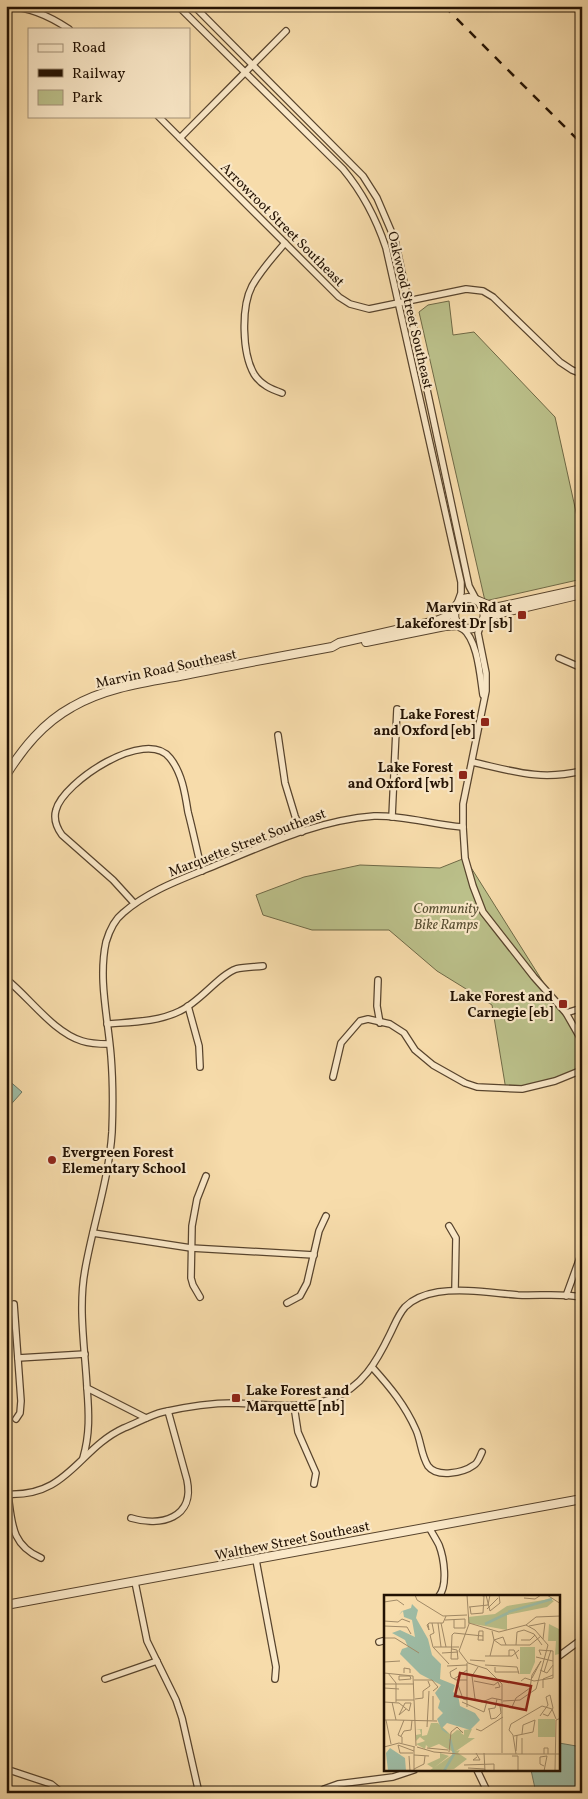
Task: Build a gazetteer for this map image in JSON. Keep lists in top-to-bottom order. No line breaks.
{"streets":{"street":["Arrowroot Street Southeast","Oakwood Street Southeast","Marvin Road Southeast","Marquette Street Southeast","Walthew Street Southeast"]},"crossings":[["Arrowroot Street Southeast","Oakwood Street Southeast"],["Oakwood Street Southeast","Marvin Road Southeast"]],"parks":["Community Bike Ramps"],"places":{"transit":["Marvin Rd at Lakeforest Dr [sb]","Lake Forest and Oxford [eb]","Lake Forest and Oxford [wb]","Lake Forest and Carnegie [eb]","Lake Forest and Marquette [nb]"],"other":["Evergreen Forest Elementary School"]},"legend":["Road","Railway","Park"]}
